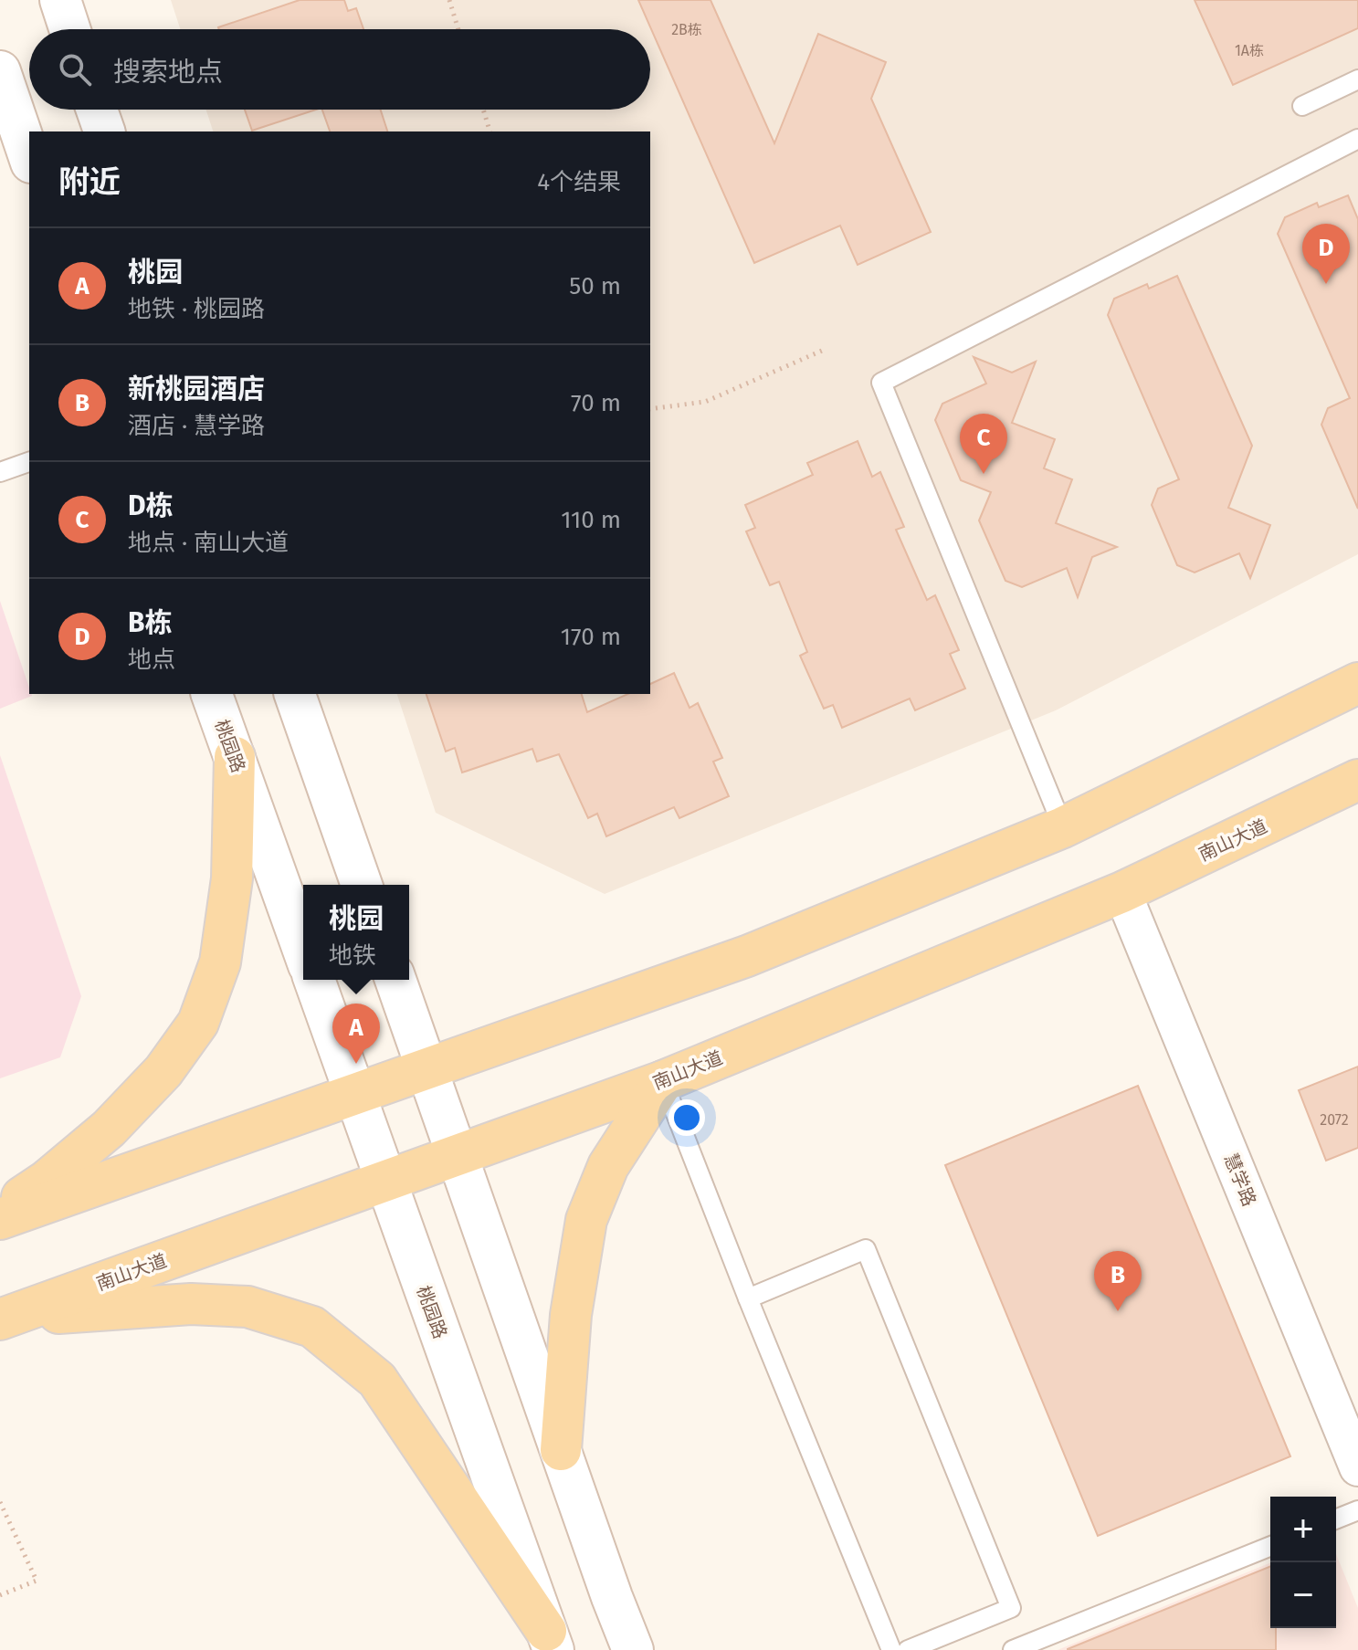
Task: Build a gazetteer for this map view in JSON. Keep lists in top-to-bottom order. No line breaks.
{"streets":{"main road":["桃园路","南山大道"],"street":["慧学路"]},"crossings":[["桃园路","南山大道"],["南山大道","慧学路"]],"house_numbers":["2B栋","1A栋","2072"],"page":{"search":"搜索地点","heading":["附近","4个结果"],"pins":["D","C","A","B"],"list":[{"mark":"A","name":"桃园","note":"地铁 · 桃园路","value":"50 m"},{"mark":"B","name":"新桃园酒店","note":"酒店 · 慧学路","value":"70 m"},{"mark":"C","name":"D栋","note":"地点 · 南山大道","value":"110 m"},{"mark":"D","name":"B栋","note":"地点","value":"170 m"}],"popup":["桃园","地铁"],"map_buttons":["+","−"]}}
